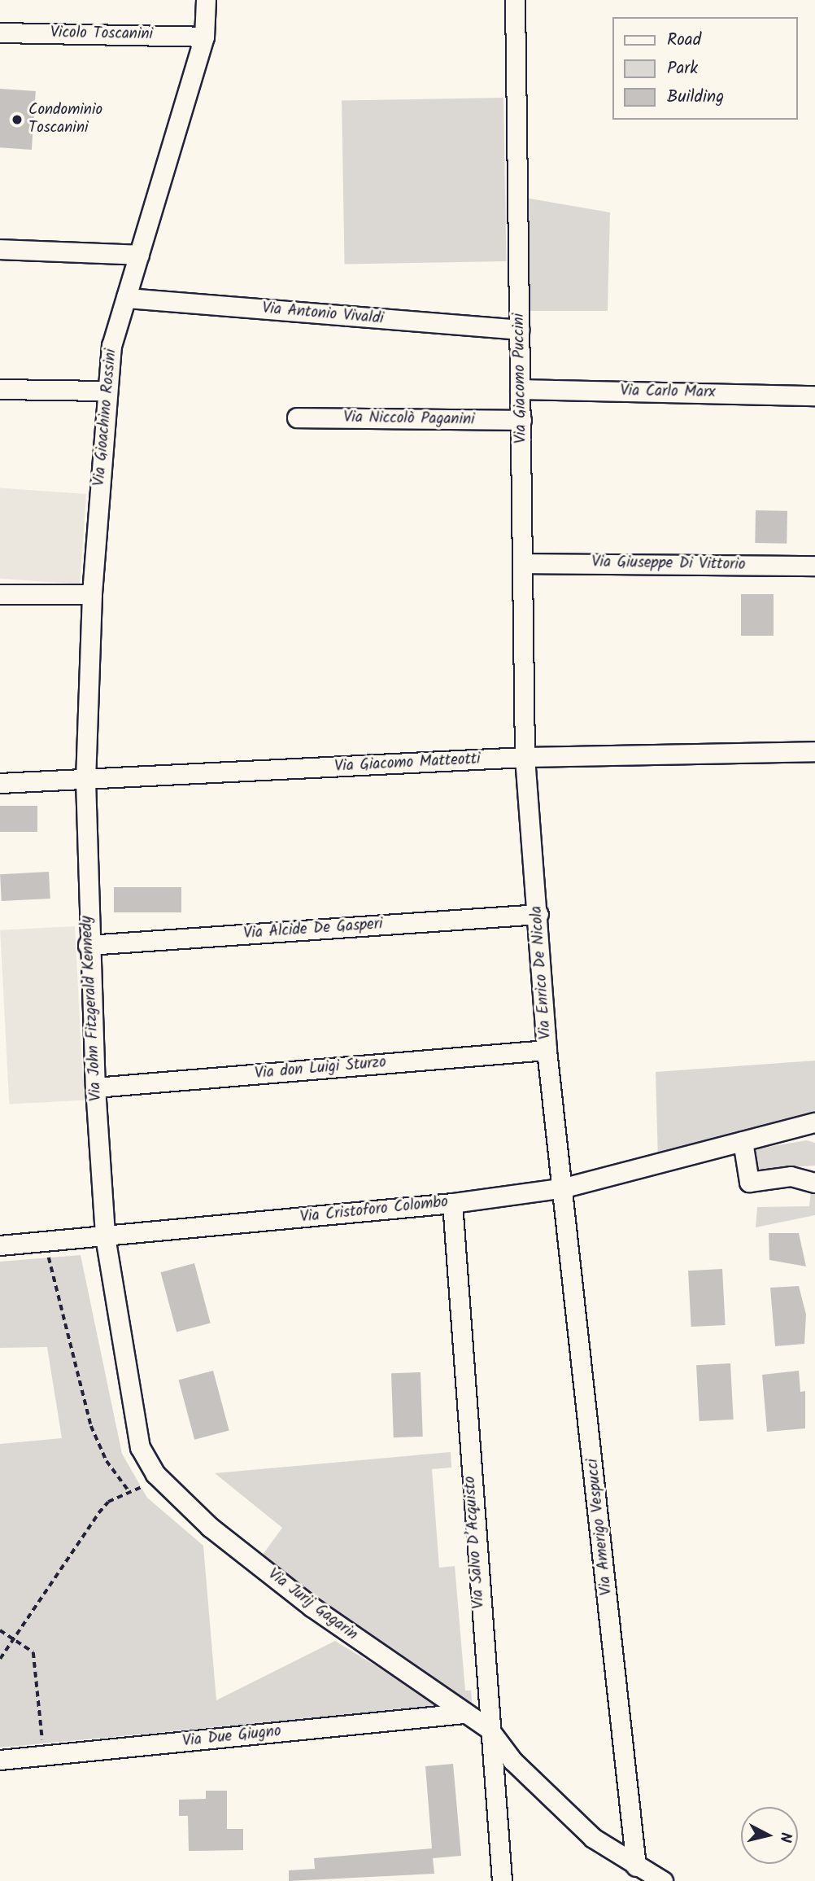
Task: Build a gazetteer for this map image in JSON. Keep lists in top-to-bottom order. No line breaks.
{"streets":{"street":["Vicolo Toscanini","Via Antonio Vivaldi","Via Giacomo Puccini","Via Carlo Marx","Via Gioachino Rossini","Via Niccolò Paganini","Via Giuseppe Di Vittorio","Via Giacomo Matteotti","Via Alcide De Gasperi","Via Enrico De Nicola","Via John Fitzgerald Kennedy","Via don Luigi Sturzo","Via Cristoforo Colombo","Via Amerigo Vespucci","Via Salvo D’Acquisto","Via Jurij Gagarin","Via Due Giugno"]},"crossings":[["Vicolo Toscanini","Via Gioachino Rossini"],["Via Antonio Vivaldi","Via Giacomo Puccini"],["Via Antonio Vivaldi","Via Gioachino Rossini"],["Via Giacomo Puccini","Via Carlo Marx"],["Via Giacomo Puccini","Via Niccolò Paganini"],["Via Giacomo Puccini","Via Giuseppe Di Vittorio"],["Via Giacomo Puccini","Via Giacomo Matteotti"],["Via Giacomo Puccini","Via Enrico De Nicola"],["Via Gioachino Rossini","Via Giacomo Matteotti"],["Via Gioachino Rossini","Via John Fitzgerald Kennedy"],["Via Giacomo Matteotti","Via Enrico De Nicola"],["Via Giacomo Matteotti","Via John Fitzgerald Kennedy"],["Via Alcide De Gasperi","Via Enrico De Nicola"],["Via Alcide De Gasperi","Via John Fitzgerald Kennedy"],["Via Enrico De Nicola","Via don Luigi Sturzo"],["Via Enrico De Nicola","Via Cristoforo Colombo"],["Via Enrico De Nicola","Via Amerigo Vespucci"],["Via John Fitzgerald Kennedy","Via don Luigi Sturzo"],["Via John Fitzgerald Kennedy","Via Cristoforo Colombo"],["Via John Fitzgerald Kennedy","Via Jurij Gagarin"],["Via Cristoforo Colombo","Via Amerigo Vespucci"],["Via Cristoforo Colombo","Via Salvo D’Acquisto"],["Via Cristoforo Colombo","Via Jurij Gagarin"],["Via Amerigo Vespucci","Via Jurij Gagarin"],["Via Salvo D’Acquisto","Via Jurij Gagarin"],["Via Jurij Gagarin","Via Due Giugno"]],"places":["Condominio Toscanini"],"legend":["Road","Park","Building"],"north":"right"}
